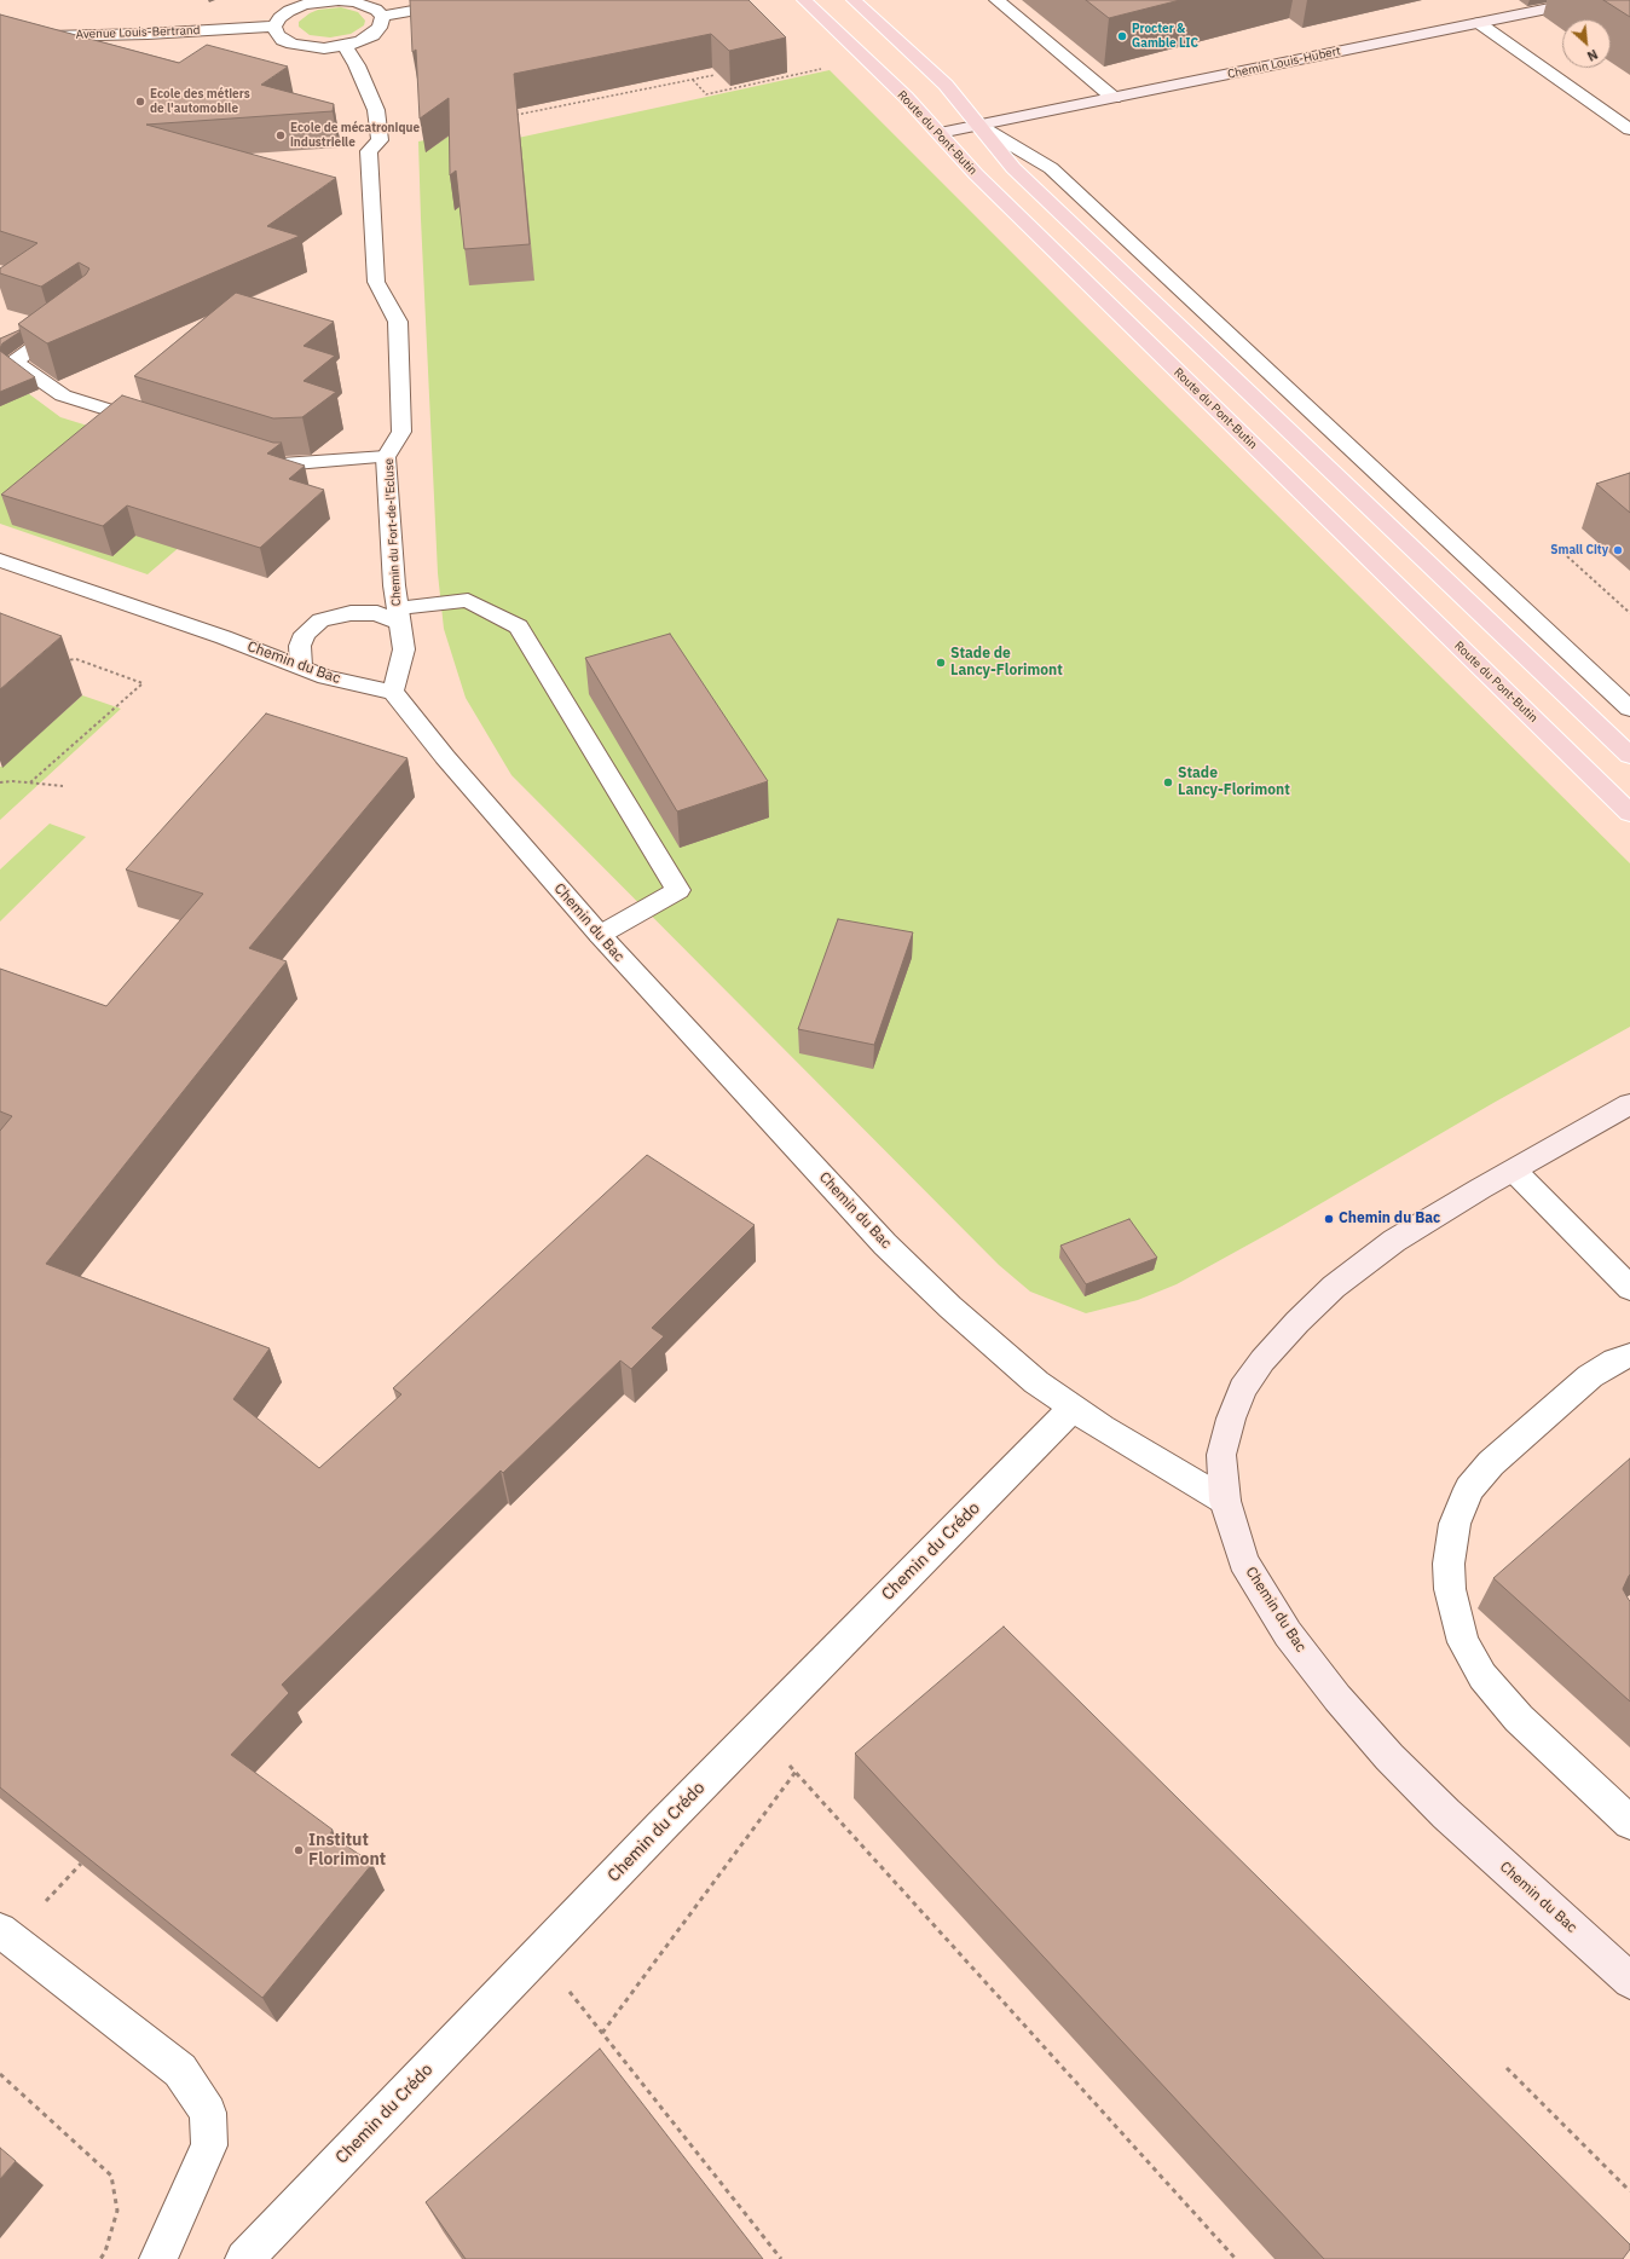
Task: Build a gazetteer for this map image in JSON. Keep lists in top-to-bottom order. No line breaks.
{"streets":{"main road":["Route du Pont-Butin"],"street":["Avenue Louis-Bertrand","Chemin Louis-Hubert","Chemin du Fort-de-l'Ecluse","Chemin du Bac","Chemin du Crédo"]},"crossings":[["Chemin Louis-Hubert","Route du Pont-Butin"],["Chemin du Fort-de-l'Ecluse","Chemin du Bac"],["Chemin du Bac","Chemin du Crédo"]],"places":["Procter & Gamble LIC","Ecole des métiers de l'automobile","Ecole de mécatronique industrielle","Small City","Stade de Lancy-Florimont","Stade Lancy-Florimont","Chemin du Bac","Institut Florimont"],"north":"bottom right"}
